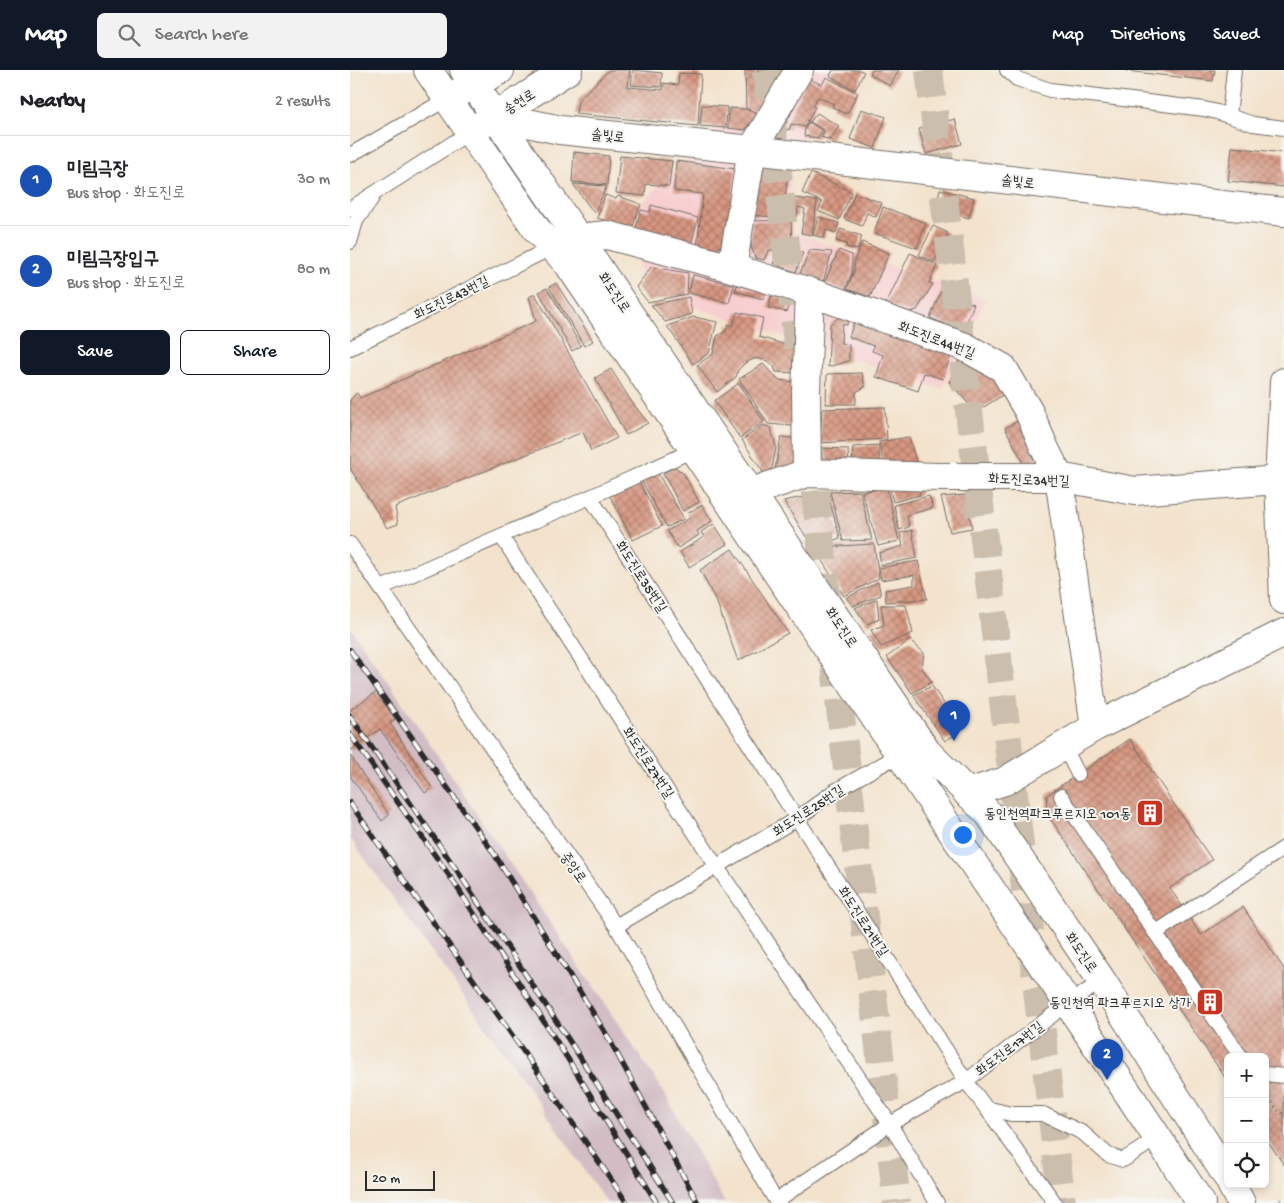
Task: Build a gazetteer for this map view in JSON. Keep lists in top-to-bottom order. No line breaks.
{"streets":{"street":["송현로","솔빛로","화도진로","화도진로44번길","화도진로34번길"],"lane":["화도진로43번길","화도진로35번길","화도진로27번길","화도진로25번길","중앙로","화도진로21번길","화도진로17번길"]},"crossings":[["송현로","솔빛로"],["송현로","화도진로"],["솔빛로","화도진로"],["화도진로","화도진로43번길"],["화도진로","화도진로44번길"],["화도진로","화도진로34번길"],["화도진로","화도진로25번길"],["화도진로","화도진로17번길"],["화도진로44번길","화도진로34번길"],["화도진로35번길","화도진로21번길"],["화도진로27번길","화도진로25번길"],["화도진로25번길","중앙로"],["화도진로25번길","화도진로21번길"],["중앙로","화도진로17번길"],["화도진로21번길","화도진로17번길"]],"places":{"building":["동인천역파크푸르지오 101동","동인천역 파크푸르지오 상가"]},"scale_bar":"20 m","page":{"header":"Map","search":"Search here","nav":["Map","Directions","Saved"],"heading":["Nearby","2 results"],"list":[{"mark":"1","name":"미림극장","note":"Bus stop · 화도진로","value":"30 m"},{"mark":"2","name":"미림극장입구","note":"Bus stop · 화도진로","value":"80 m"}],"buttons":["Save","Share"],"pins":["1","2"],"map_buttons":["+","−"],"scale":"20 m"}}
